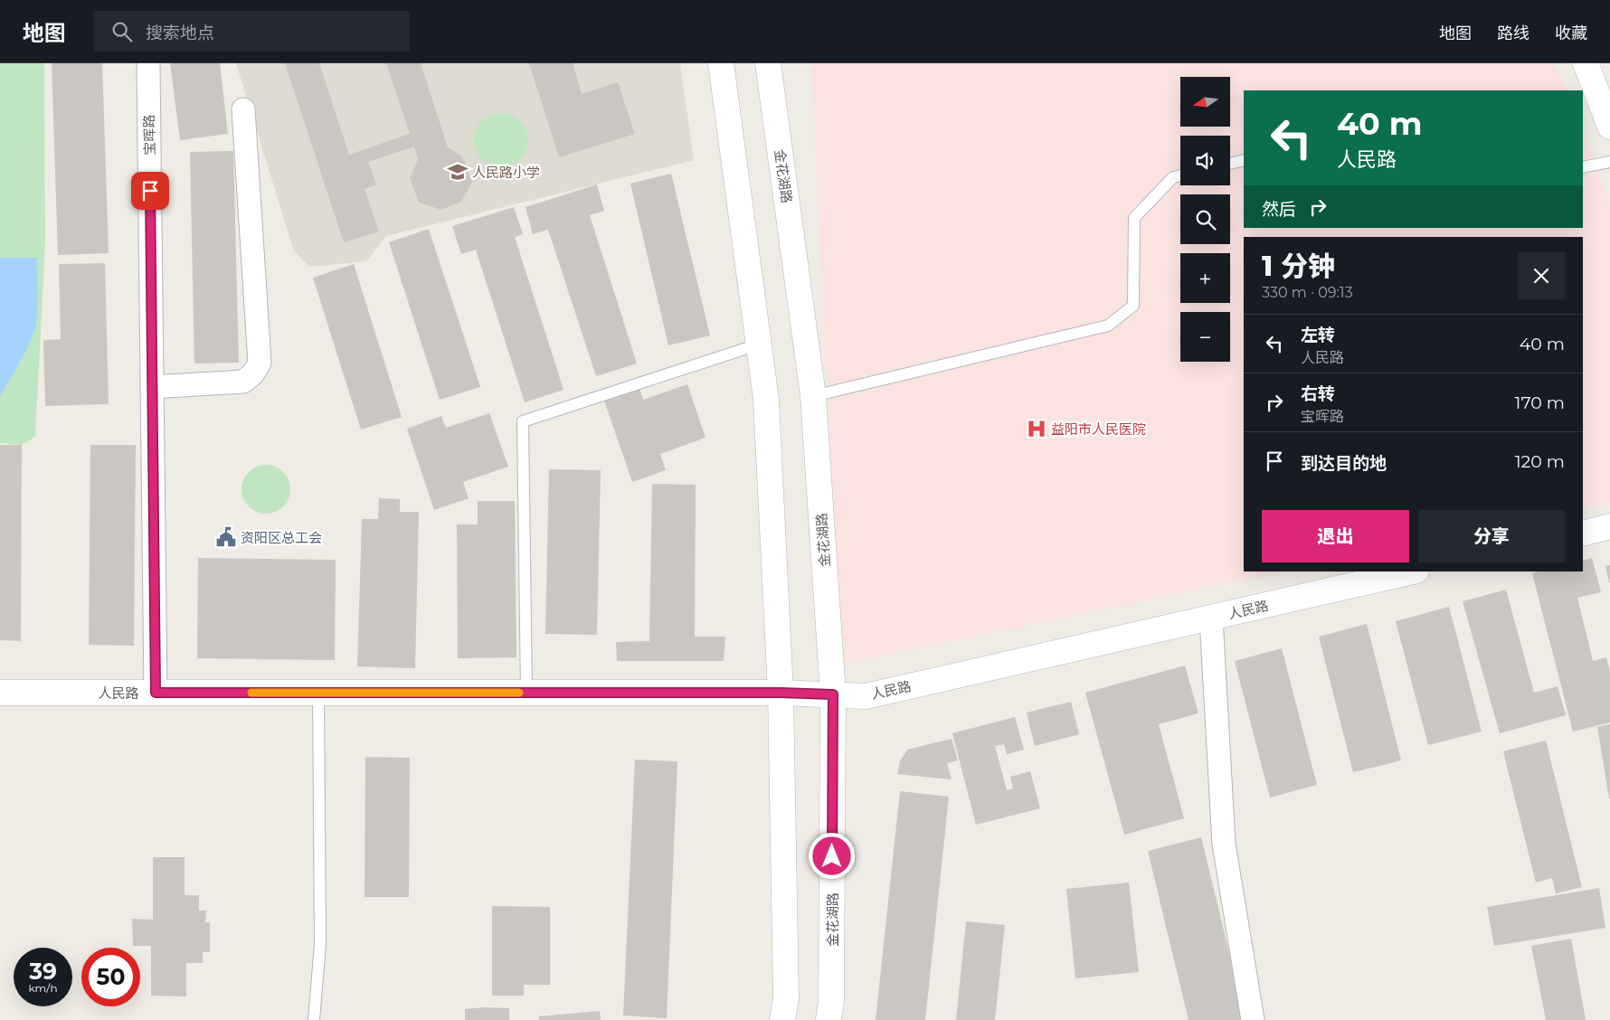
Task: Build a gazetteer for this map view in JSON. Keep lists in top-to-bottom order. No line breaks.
{"streets":{"main road":["金花湖路","人民路"],"street":["宝晖路"]},"crossings":[["宝晖路","人民路"],["金花湖路","人民路"]],"places":{"school or university":["人民路小学"],"hospital":["益阳市人民医院"],"public building":["资阳区总工会"]},"north":"left","page":{"header":"地图","search":"搜索地点","nav":["地图","路线","收藏"],"map_buttons":["+","−"],"turn":["40 m","人民路"],"then":"然后","heading":["1 分钟","330 m · 09:13"],"list":[{"name":"左转","note":"人民路","value":"40 m"},{"name":"右转","note":"宝晖路","value":"170 m"},{"name":"到达目的地","value":"120 m"}],"buttons":["退出","分享"],"speed":"39 km/h","limit":"50"}}
